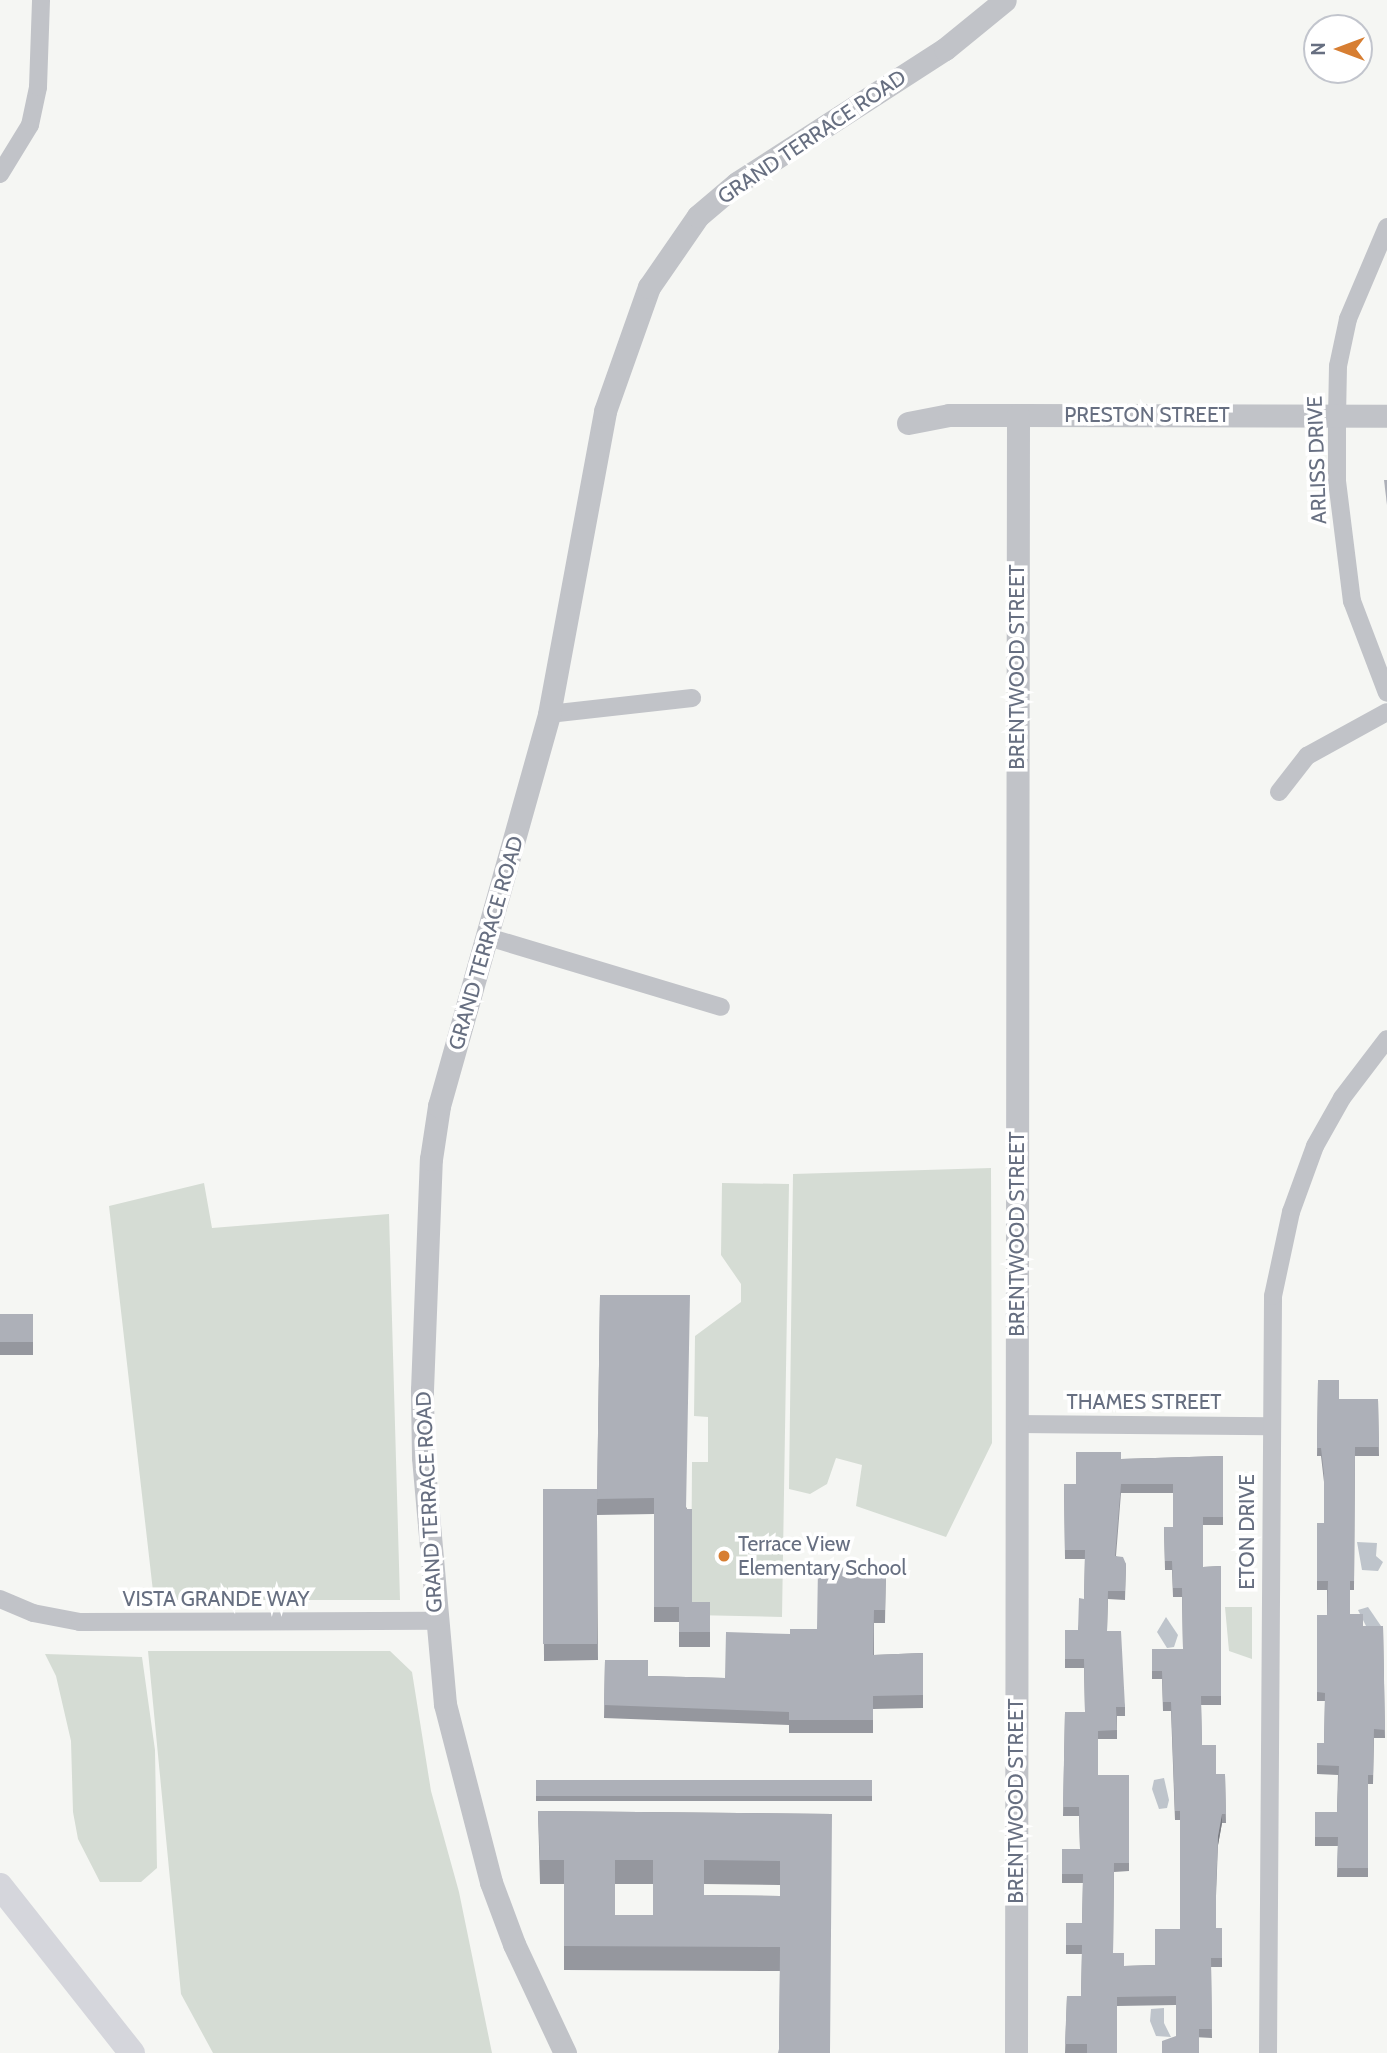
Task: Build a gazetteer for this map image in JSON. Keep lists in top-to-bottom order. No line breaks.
{"streets":{"street":["GRAND TERRACE ROAD","PRESTON STREET","ARLISS DRIVE","BRENTWOOD STREET","THAMES STREET","ETON DRIVE","VISTA GRANDE WAY"]},"crossings":[["GRAND TERRACE ROAD","VISTA GRANDE WAY"],["PRESTON STREET","ARLISS DRIVE"],["PRESTON STREET","BRENTWOOD STREET"],["BRENTWOOD STREET","THAMES STREET"],["THAMES STREET","ETON DRIVE"]],"places":["Terrace View Elementary School"],"north":"left"}
